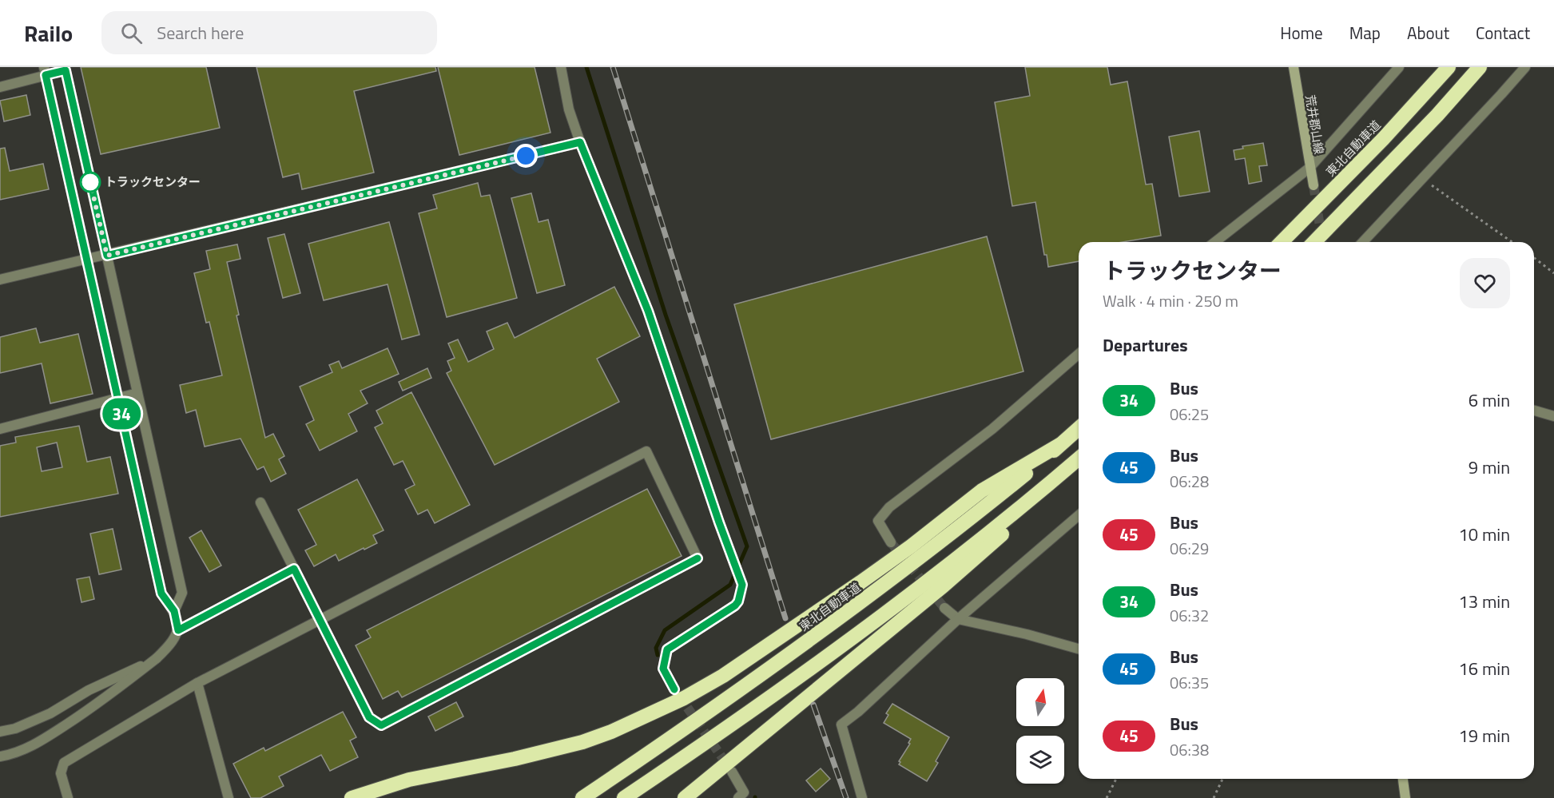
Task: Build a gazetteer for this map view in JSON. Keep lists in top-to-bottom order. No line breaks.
{"streets":{"highway":["東北自動車道"],"main road":["荒井郡山線"]},"places":["トラックセンター"],"lines":["bus line 34"],"north":"top","page":{"header":"Railo","search":"Search here","nav":["Home","Map","About","Contact"],"on_map":"34","heading":[["トラックセンター","Walk · 4 min · 250 m"],"Departures"],"list":[{"mark":"34","name":"Bus","note":"06:25","value":"6 min"},{"mark":"45","name":"Bus","note":"06:28","value":"9 min"},{"mark":"45","name":"Bus","note":"06:29","value":"10 min"},{"mark":"34","name":"Bus","note":"06:32","value":"13 min"},{"mark":"45","name":"Bus","note":"06:35","value":"16 min"},{"mark":"45","name":"Bus","note":"06:38","value":"19 min"}]}}
